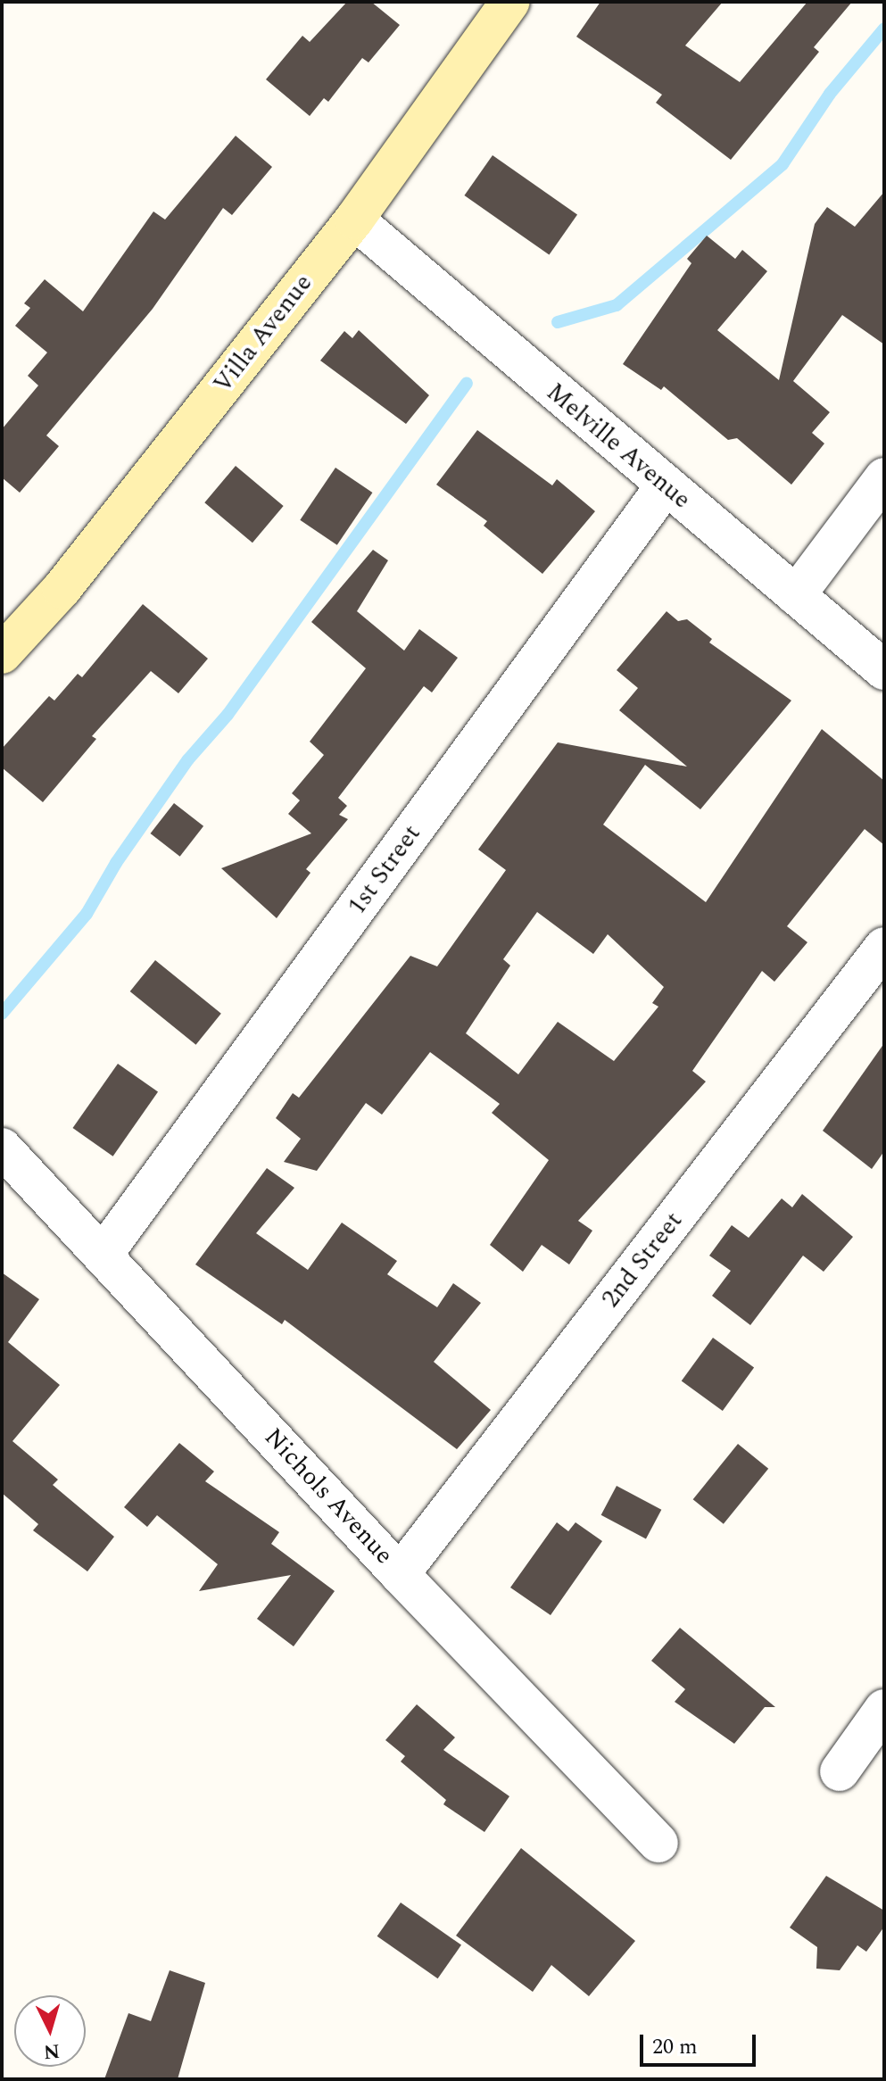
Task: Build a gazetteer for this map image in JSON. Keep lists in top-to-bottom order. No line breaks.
{"streets":{"main road":["Villa Avenue"],"street":["Melville Avenue","1st Street","2nd Street","Nichols Avenue"]},"crossings":[["Villa Avenue","Melville Avenue"],["Melville Avenue","1st Street"],["1st Street","Nichols Avenue"],["2nd Street","Nichols Avenue"]],"scale_bar":"20 m","north":"bottom"}
